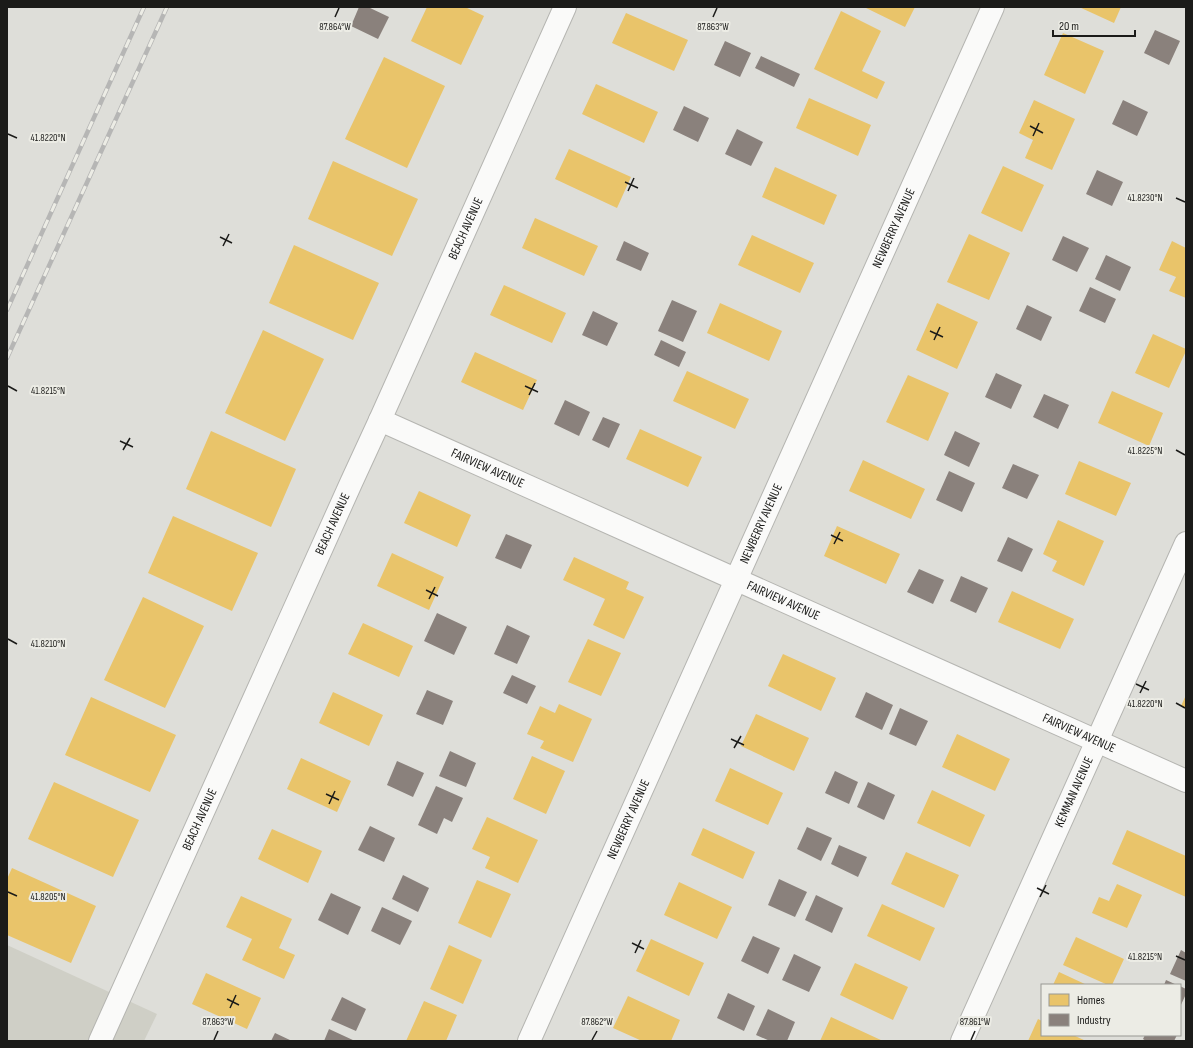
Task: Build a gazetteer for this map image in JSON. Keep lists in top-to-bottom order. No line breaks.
{"streets":{"street":["NEWBERRY AVENUE","BEACH AVENUE","FAIRVIEW AVENUE","KEMMAN AVENUE"]},"crossings":[["NEWBERRY AVENUE","FAIRVIEW AVENUE"],["BEACH AVENUE","FAIRVIEW AVENUE"],["FAIRVIEW AVENUE","KEMMAN AVENUE"]],"legend":["Homes","Industry"],"scale_bar":"20 m","coordinates":["87.864°W","87.863°W","41.8220°N","41.8230°N","41.8215°N","41.8225°N","41.8210°N","41.8205°N","87.862°W","87.861°W"]}
